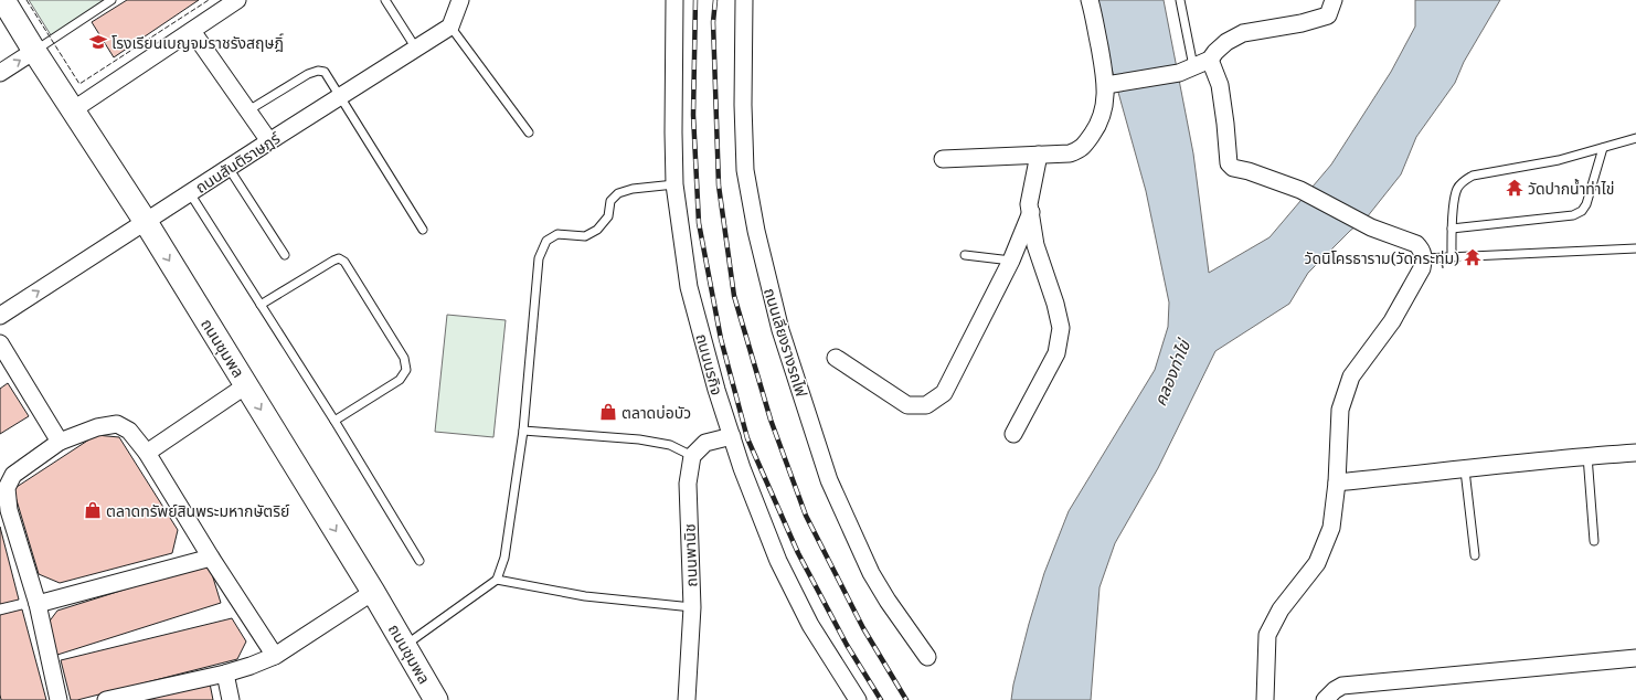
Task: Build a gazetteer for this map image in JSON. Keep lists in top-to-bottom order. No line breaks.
{"streets":{"main road":["ถนนชุมพล"],"street":["ถนนสันติราษฎร์","ถนนเลียงรางรถไฟ","ถนนนรกิจ","ถนนพานิช"]},"crossings":[["ถนนสันติราษฎร์","ถนนชุมพล"]],"one_way":["ถนนชุมพล"],"water":["คลองท่าไข่"],"places":{"school or university":["โรงเรียนเบญจมราชรังสฤษฎิ์"],"temple":["วัดปากน้ำท่าไข่","วัดนิโครธาราม(วัดกระทุ่ม)"],"shop":["ตลาดบ่อบัว","ตลาดทรัพย์สินพระมหากษัตริย์"]}}
